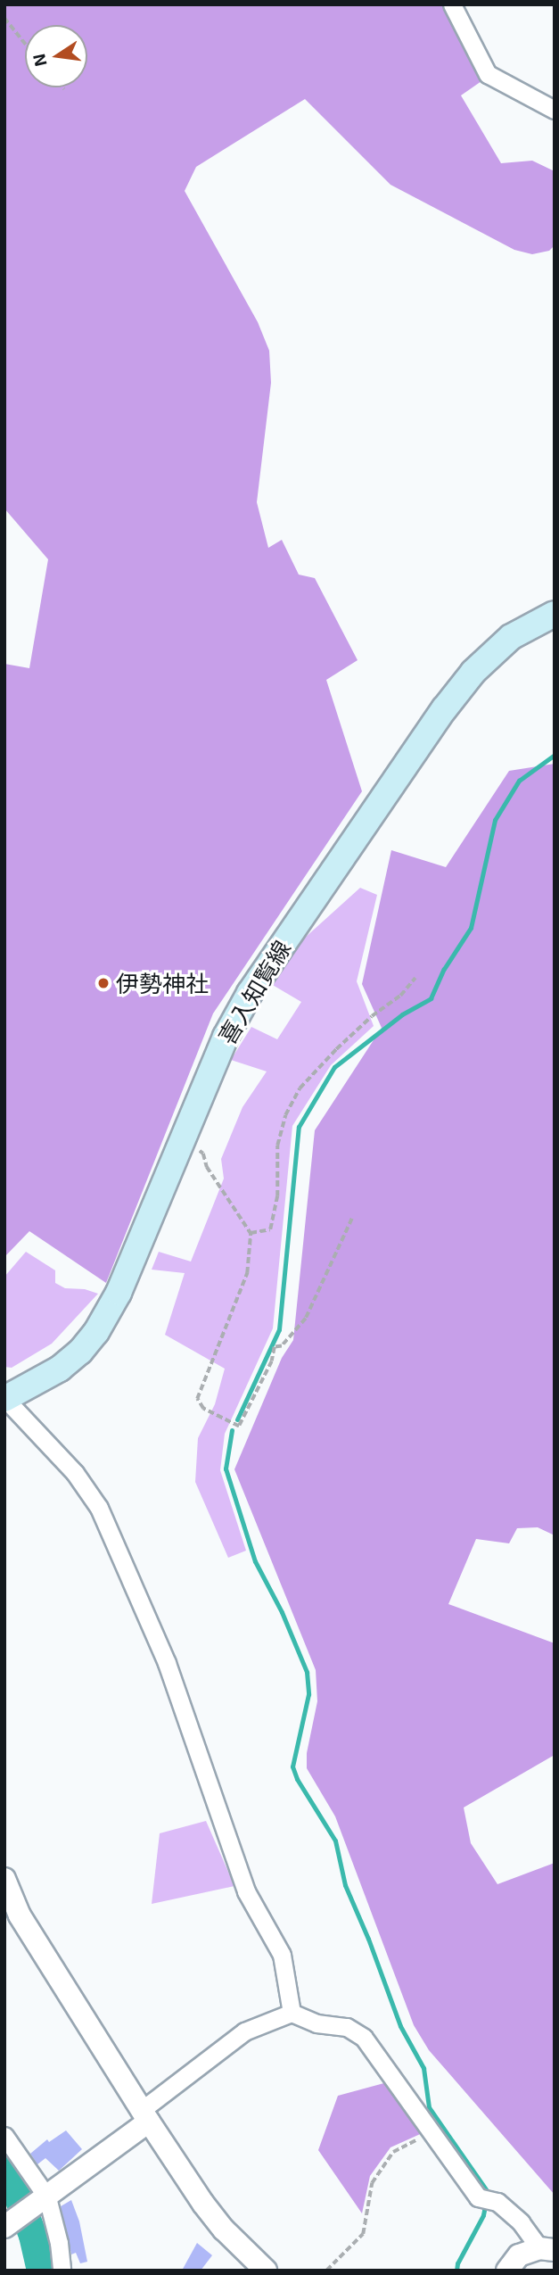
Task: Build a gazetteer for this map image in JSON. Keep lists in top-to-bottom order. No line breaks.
{"streets":{"main road":["喜入知覧線"]},"places":["伊勢神社"],"north":"left"}
